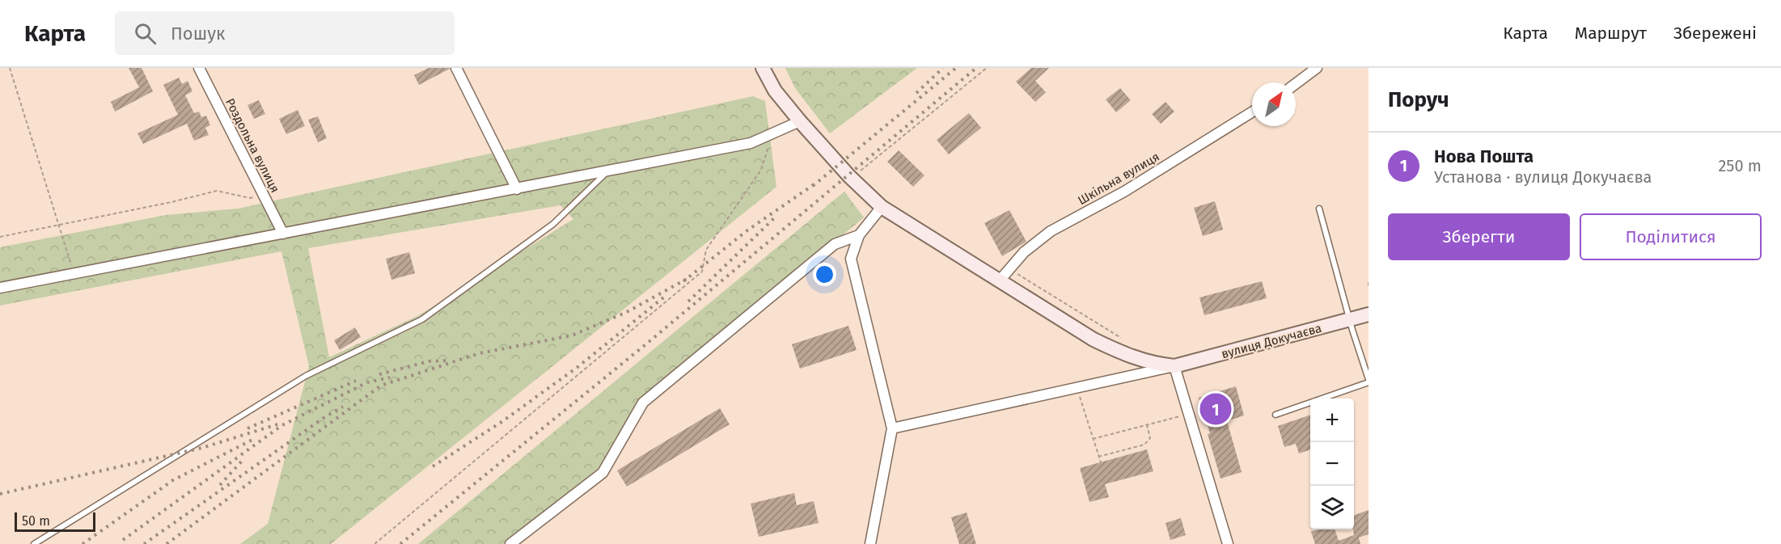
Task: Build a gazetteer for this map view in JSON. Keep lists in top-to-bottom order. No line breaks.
{"streets":{"street":["Роздольна вулиця","Шкільна вулиця","вулиця Докучаєва"]},"scale_bar":"50 m","north":"top right","page":{"header":"Карта","search":"Пошук","nav":["Карта","Маршрут","Збережені"],"heading":"Поруч","list":[{"mark":"1","name":"Нова Пошта","note":"Установа · вулиця Докучаєва","value":"250 m"}],"buttons":["Зберегти","Поділитися"],"pins":"1","map_buttons":["+","−"],"scale":"50 m"}}
